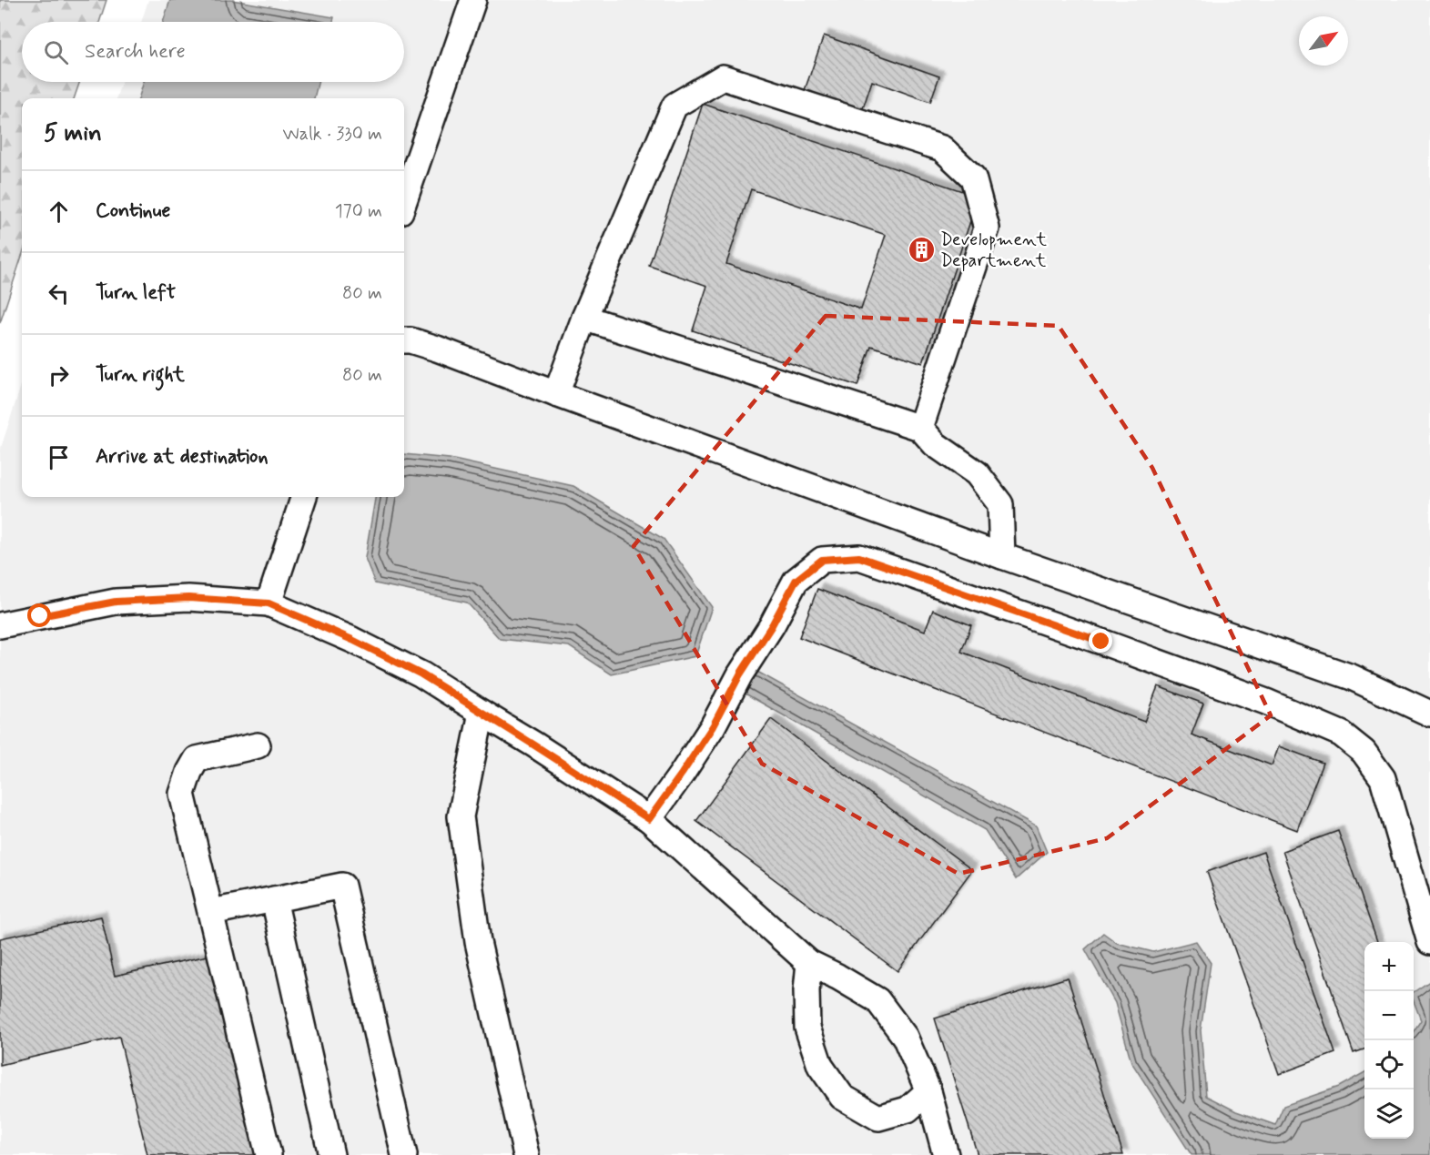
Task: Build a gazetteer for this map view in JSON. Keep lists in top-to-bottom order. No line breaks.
{"places":{"building":["Development Department"]},"north":"top right","page":{"search":"Search here","heading":["5 min","Walk · 330 m"],"list":[["Continue","170 m"],["Turn left","80 m"],["Turn right","80 m"],"Arrive at destination"],"map_buttons":["+","−"]}}
